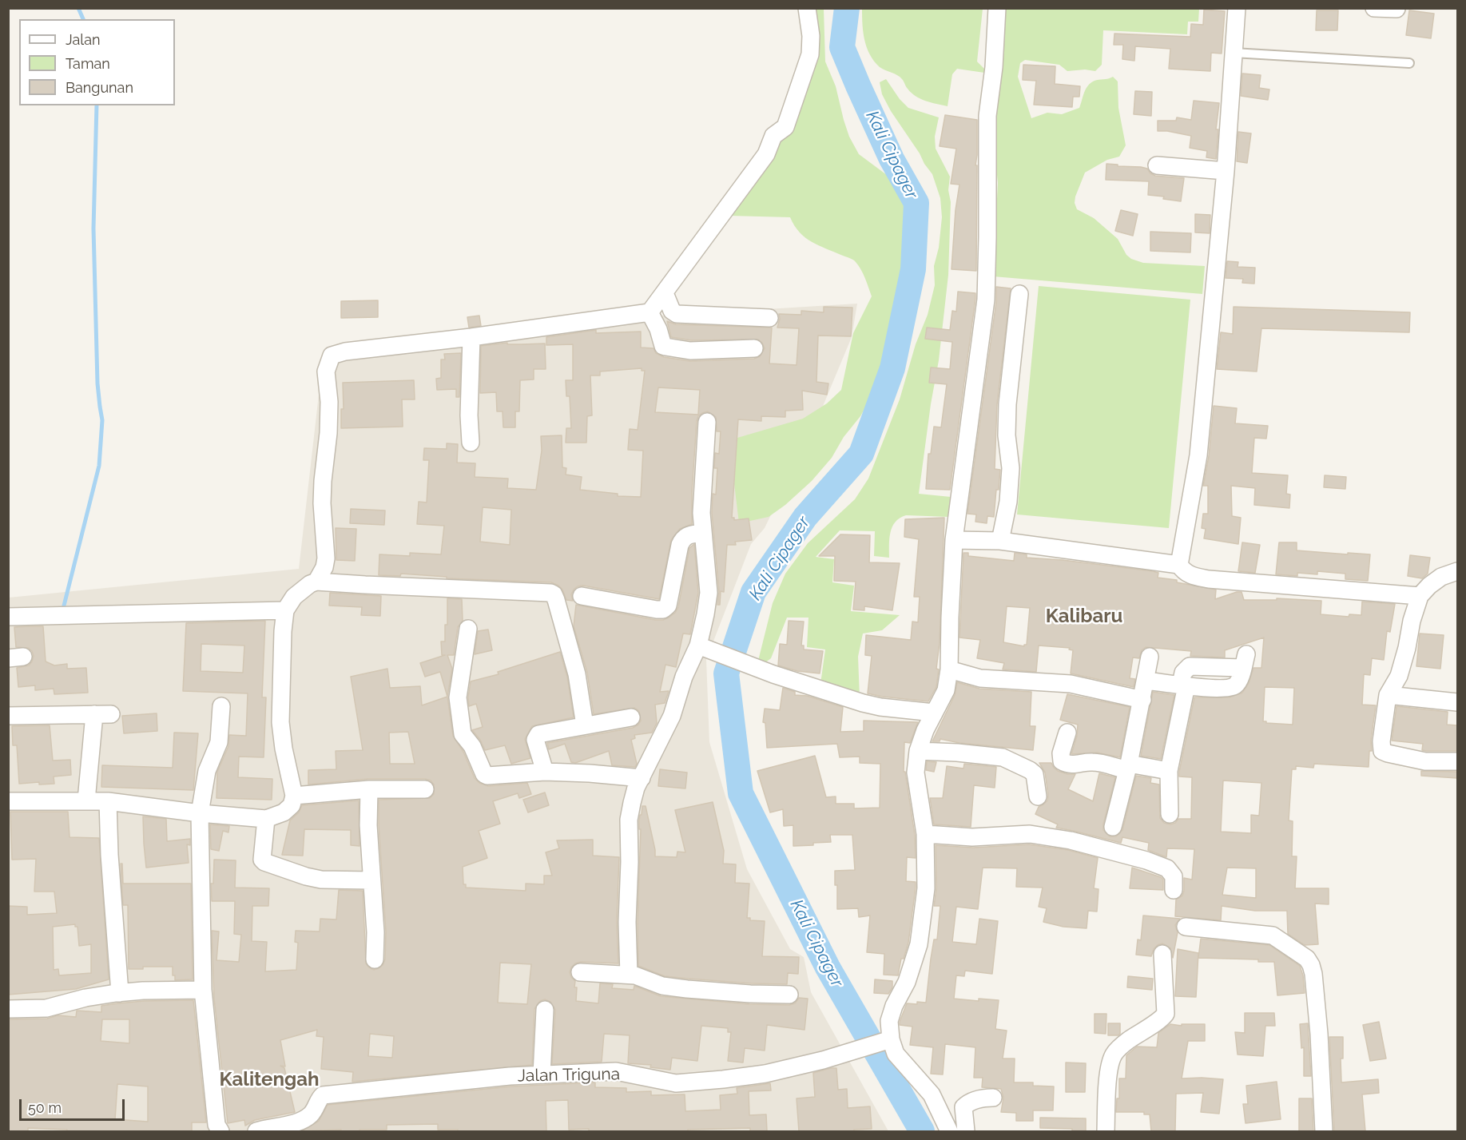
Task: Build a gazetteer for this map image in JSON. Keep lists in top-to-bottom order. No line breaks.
{"streets":{"street":["Jalan Triguna"]},"districts":["Kalibaru","Kalitengah"],"water":["Kali Cipager"],"legend":["Jalan","Taman","Bangunan"],"scale_bar":"50 m"}
